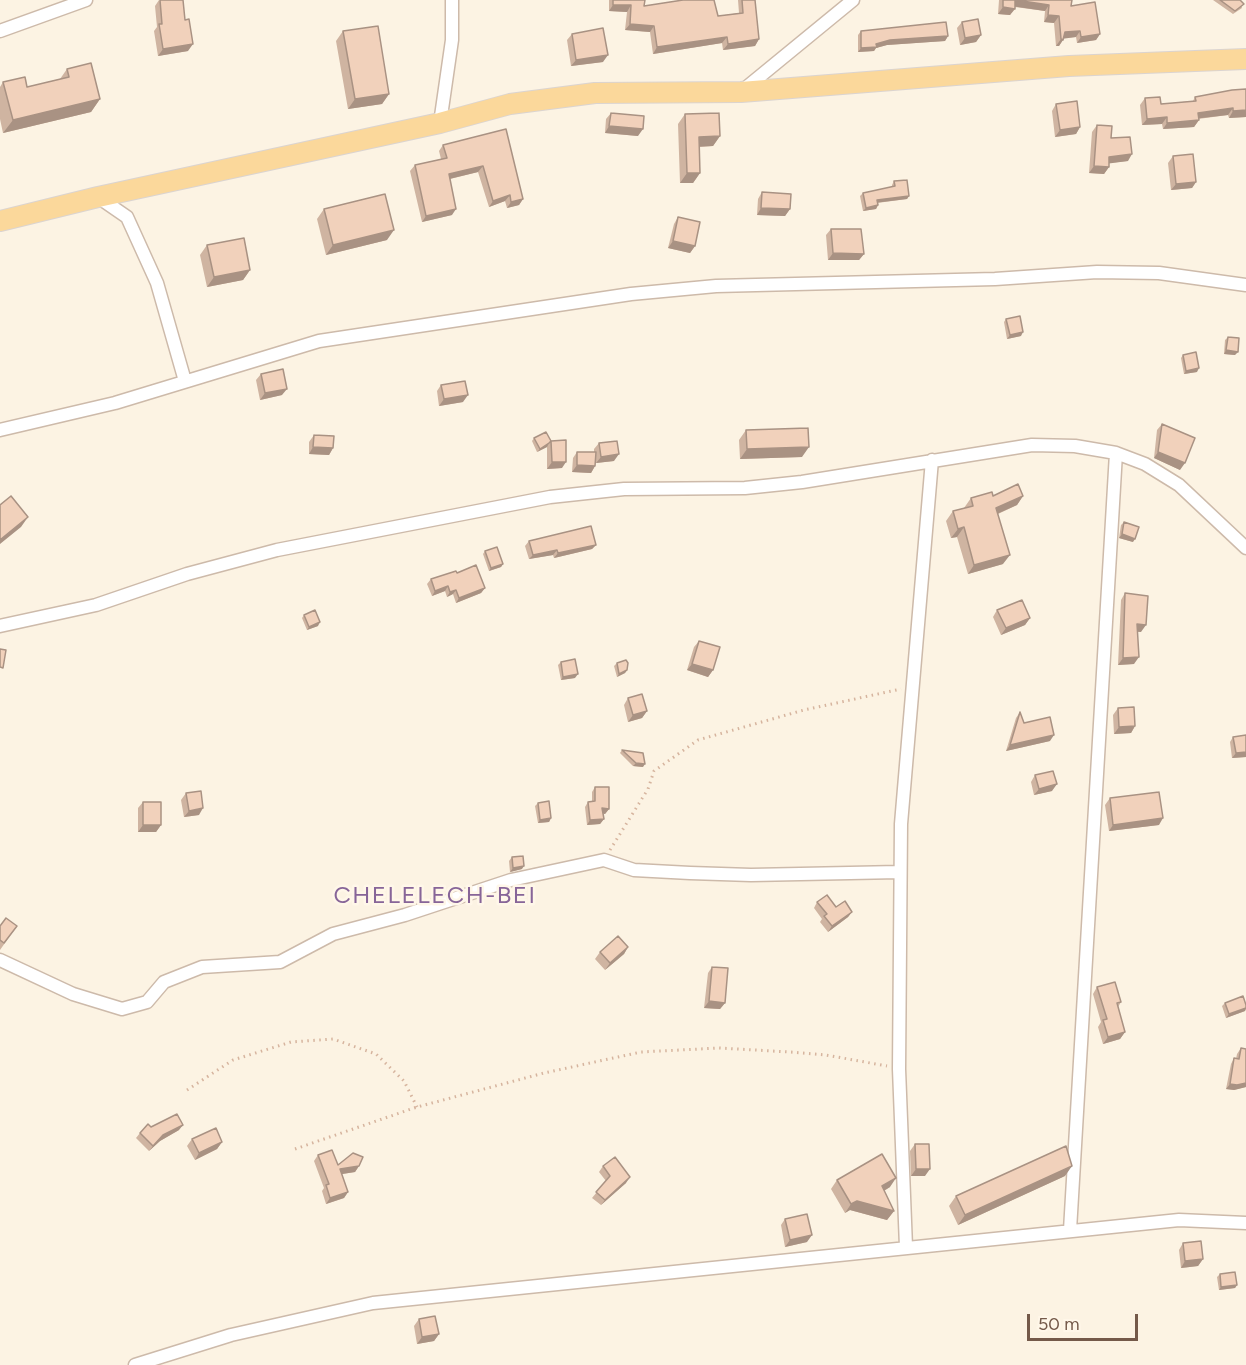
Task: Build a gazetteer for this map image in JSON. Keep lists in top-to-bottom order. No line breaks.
{"districts":["CHELELECH-BEI"],"scale_bar":"50 m"}
